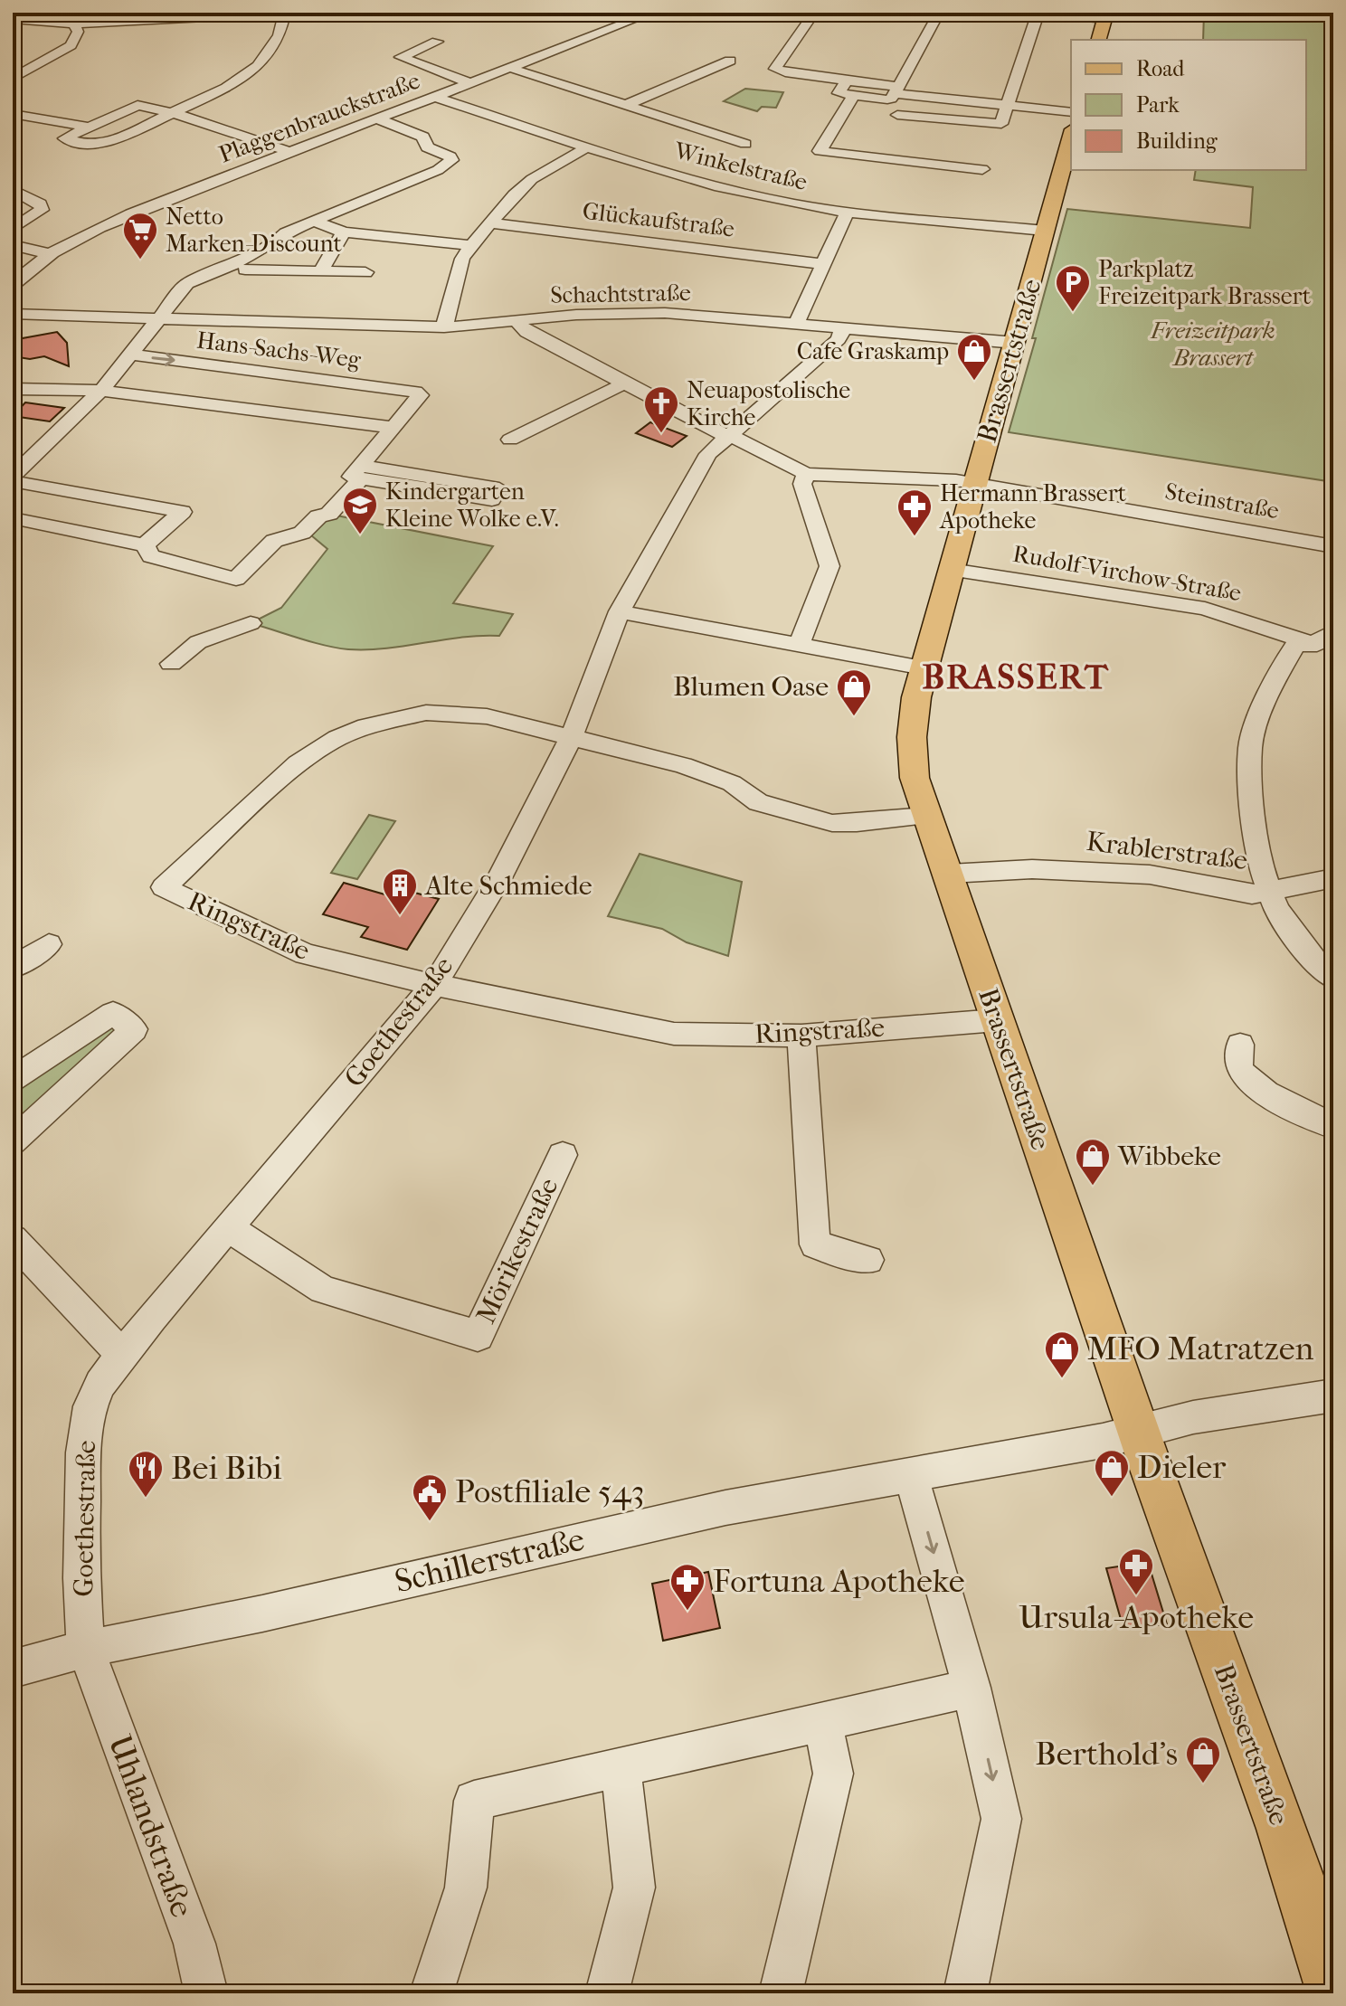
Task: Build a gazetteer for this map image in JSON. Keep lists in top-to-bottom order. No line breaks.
{"streets":{"main road":["Brassertstraße"],"street":["Plaggenbrauckstraße","Winkelstraße","Glückaufstraße","Schachtstraße","Hans-Sachs-Weg","Steinstraße","Rudolf-Virchow-Straße","Krablerstraße","Ringstraße","Goethestraße","Mörikestraße","Schillerstraße","Uhlandstraße"]},"crossings":[["Plaggenbrauckstraße","Winkelstraße"],["Winkelstraße","Brassertstraße"],["Schachtstraße","Brassertstraße"],["Schachtstraße","Goethestraße"],["Brassertstraße","Steinstraße"],["Brassertstraße","Rudolf-Virchow-Straße"],["Brassertstraße","Krablerstraße"],["Brassertstraße","Ringstraße"],["Brassertstraße","Schillerstraße"],["Ringstraße","Goethestraße"],["Goethestraße","Mörikestraße"],["Goethestraße","Schillerstraße"],["Goethestraße","Uhlandstraße"],["Schillerstraße","Uhlandstraße"]],"districts":["BRASSERT"],"parks":["Freizeitpark Brassert"],"places":{"supermarket":["Netto Marken-Discount"],"parking":["Parkplatz Freizeitpark Brassert"],"shop":["Cafe Graskamp","Blumen Oase","Wibbeke","MFO Matratzen","Dieler","Berthold's"],"church":["Neuapostolische Kirche"],"school or university":["Kindergarten Kleine Wolke e.V."],"pharmacy":["Hermann Brassert Apotheke","Ursula-Apotheke","Fortuna Apotheke"],"building":["Alte Schmiede"],"restaurant":["Bei Bibi"],"public building":["Postfiliale 543"]},"legend":["Road","Park","Building"]}
